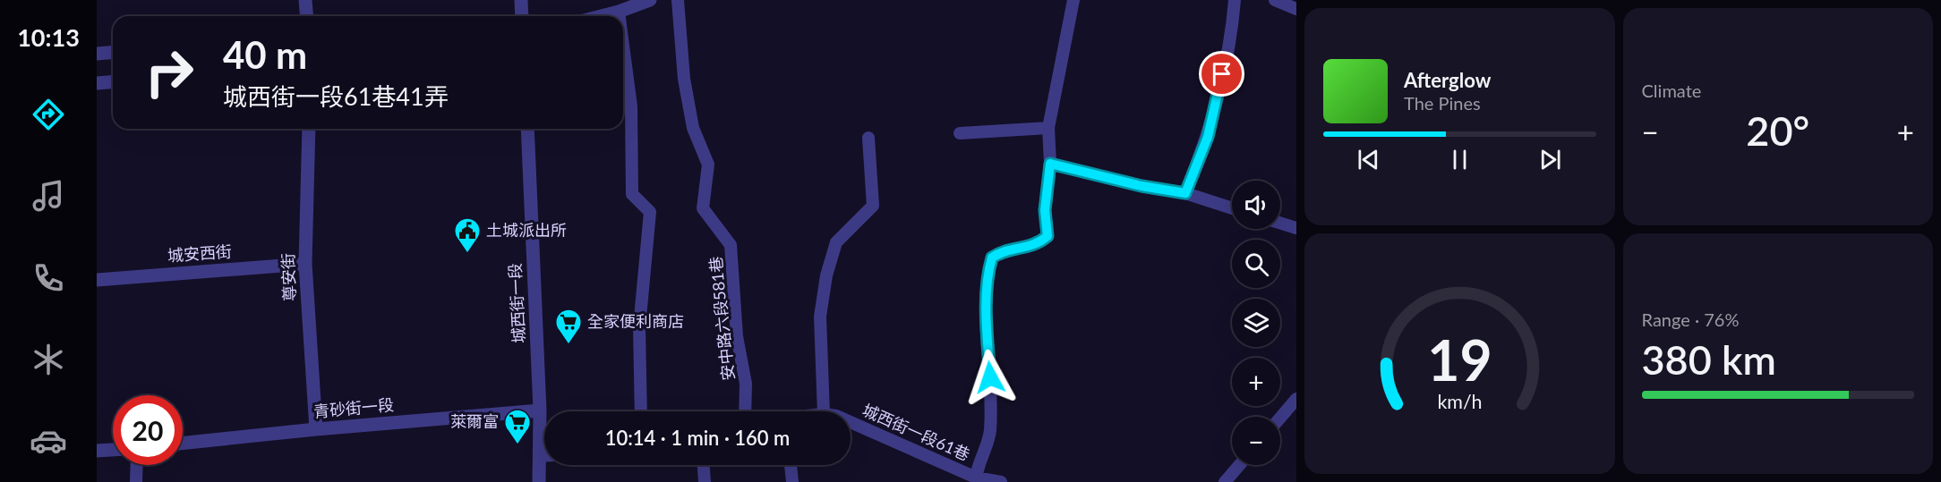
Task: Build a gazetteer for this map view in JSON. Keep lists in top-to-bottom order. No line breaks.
{"streets":{"street":["城安西街","尊安街","城西街一段","青砂街一段"],"lane":["安中路六段581巷","城西街一段61巷"]},"crossings":[["城安西街","尊安街"],["尊安街","青砂街一段"],["城西街一段","青砂街一段"]],"places":{"public building":["土城派出所"],"supermarket":["全家便利商店","萊爾富"]},"page":{"tabs":"10:13","tile":["Climate",["Range · 76%","380 km"]],"turn":["40 m","城西街一段61巷41弄"],"song":["Afterglow","The Pines"],"heat":["−","20°","+"],"map_buttons":["+","−"],"limit":"20","trip":"10:14 · 1 min · 160 m","gauge":["19","km/h"]}}
